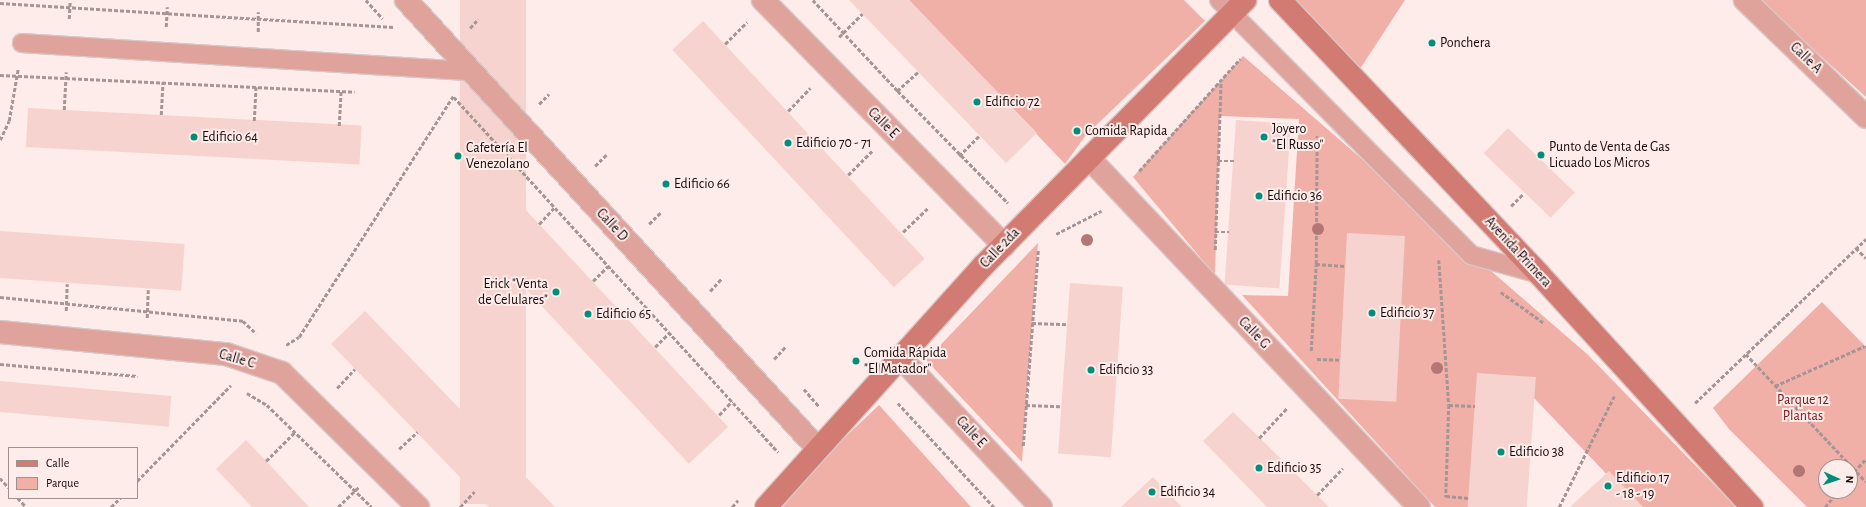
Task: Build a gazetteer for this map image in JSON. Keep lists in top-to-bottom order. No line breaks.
{"streets":{"main road":["Calle 2da","Avenida Primera"],"street":["Calle A","Calle E","Calle D","Calle G","Calle C"]},"crossings":[["Calle E","Calle 2da"],["Calle D","Calle 2da"],["Calle 2da","Calle G"]],"parks":["Parque 12 Plantas"],"places":["Ponchera","Edificio 72","Comida Rapida","Edificio 64","Joyero \"El Russo\"","Edificio 70 - 71","Punto de Venta de Gas Licuado Los Micros","Cafetería El Venezolano","Edificio 66","Edificio 36","Erick \"Venta de Celulares\"","Edificio 37","Edificio 65","Comida Rápida \"El Matador\"","Edificio 33","Edificio 38","Edificio 35","Edificio 17 - 18 - 19","Edificio 34"],"legend":["Calle","Parque"],"north":"right"}
